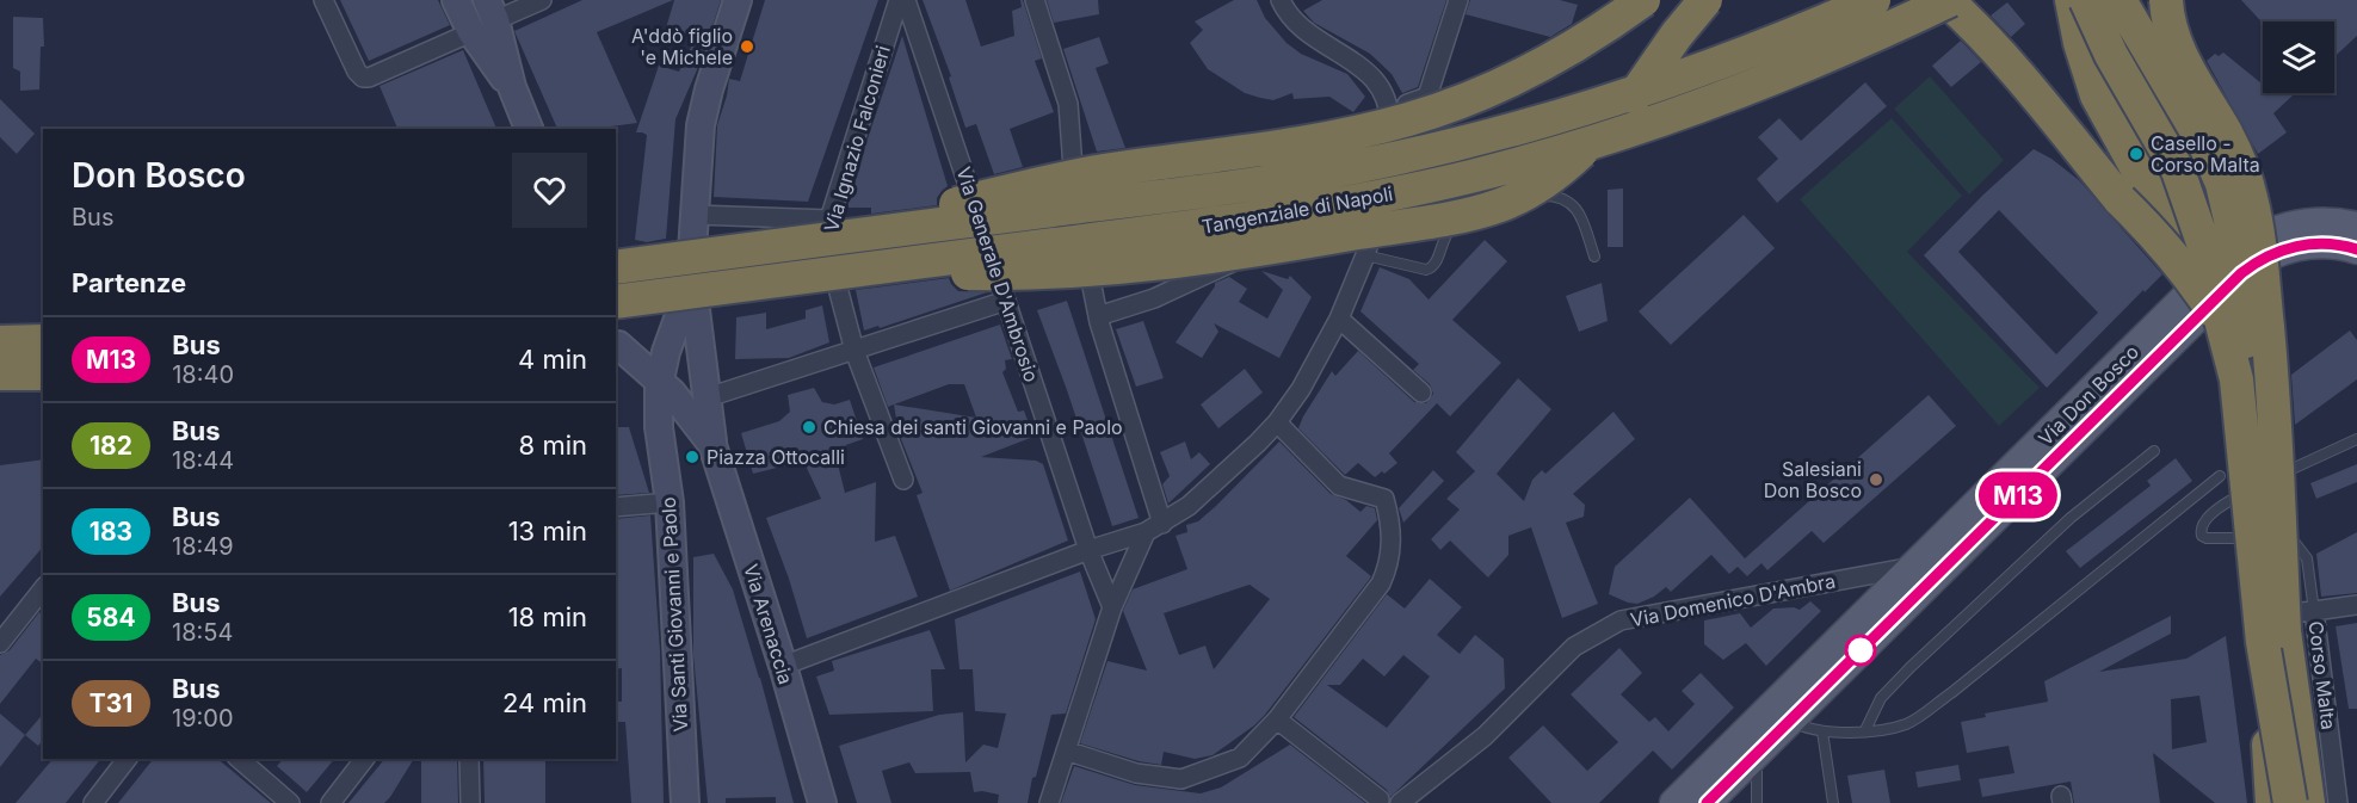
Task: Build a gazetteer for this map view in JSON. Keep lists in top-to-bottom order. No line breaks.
{"streets":{"highway":["Tangenziale di Napoli"],"main road":["Via Don Bosco","Via Santi Giovanni e Paolo","Via Arenaccia"],"street":["Via Ignazio Falconieri","Via Generale D'Ambrosio","Via Domenico D'Ambra","Corso Malta"]},"crossings":[["Via Don Bosco","Via Domenico D'Ambra"]],"places":["A'ddò figlio 'e Michele","Casello - Corso Malta","Chiesa dei santi Giovanni e Paolo","Piazza Ottocalli","Salesiani Don Bosco"],"lines":["bus line M13"],"page":{"on_map":"M13","heading":[["Don Bosco","Bus"],"Partenze"],"list":[{"mark":"M13","name":"Bus","note":"18:40","value":"4 min"},{"mark":"182","name":"Bus","note":"18:44","value":"8 min"},{"mark":"183","name":"Bus","note":"18:49","value":"13 min"},{"mark":"584","name":"Bus","note":"18:54","value":"18 min"},{"mark":"T31","name":"Bus","note":"19:00","value":"24 min"}]}}
